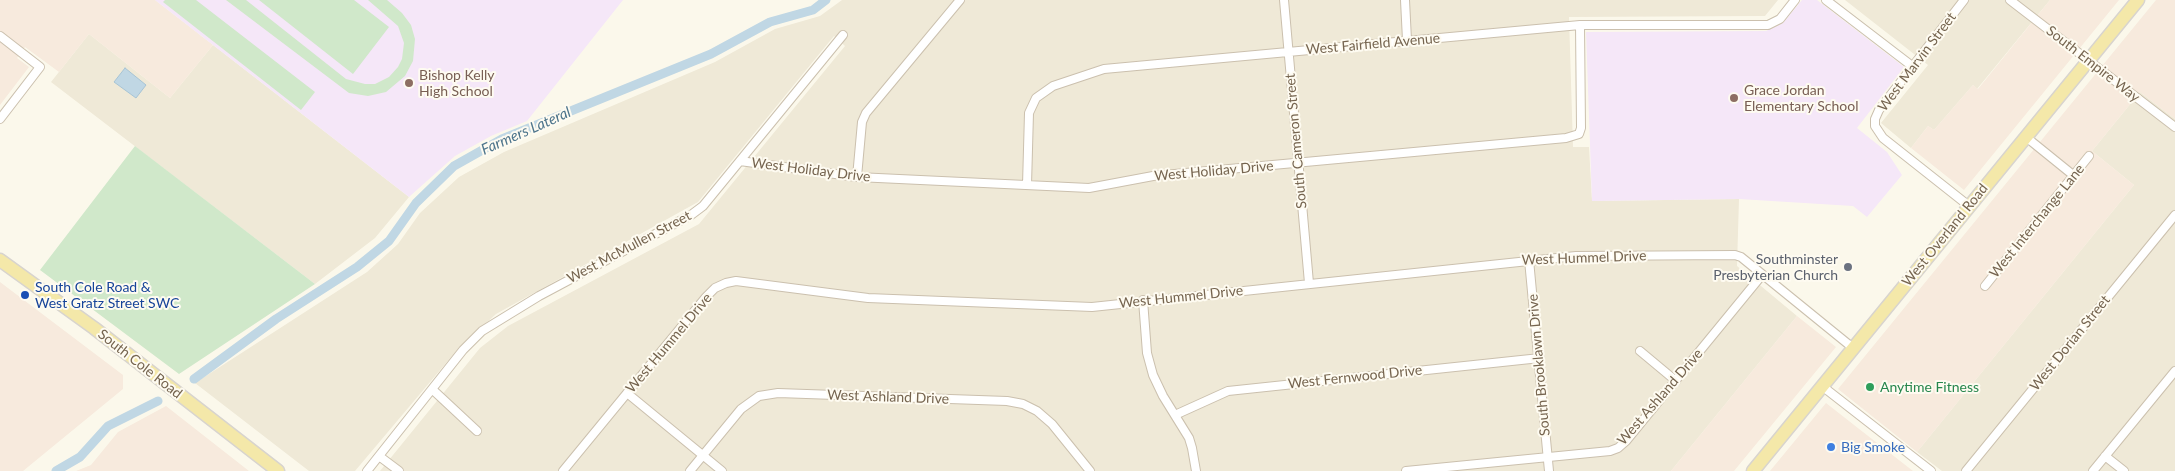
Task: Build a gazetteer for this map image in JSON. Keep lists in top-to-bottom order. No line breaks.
{"streets":{"main road":["West Overland Road","South Cole Road"],"street":["West Fairfield Avenue","West Marvin Street","South Empire Way","South Cameron Street","West Holiday Drive","West Interchange Lane","West McMullen Street","West Hummel Drive","West Dorian Street","South Brooklawn Drive","West Fernwood Drive","West Ashland Drive"]},"crossings":[["West Fairfield Avenue","South Cameron Street"],["West Fairfield Avenue","West Holiday Drive"],["West Marvin Street","West Overland Road"],["South Empire Way","West Overland Road"],["South Cameron Street","West Holiday Drive"],["South Cameron Street","West Hummel Drive"],["West Holiday Drive","West McMullen Street"],["West Overland Road","West Hummel Drive"],["West Hummel Drive","South Brooklawn Drive"],["West Hummel Drive","West Ashland Drive"],["South Brooklawn Drive","West Fernwood Drive"],["South Brooklawn Drive","West Ashland Drive"]],"water":["Farmers Lateral"],"places":["Bishop Kelly High School","Grace Jordan Elementary School","Southminster Presbyterian Church","South Cole Road & West Gratz Street SWC","Anytime Fitness","Big Smoke"]}
